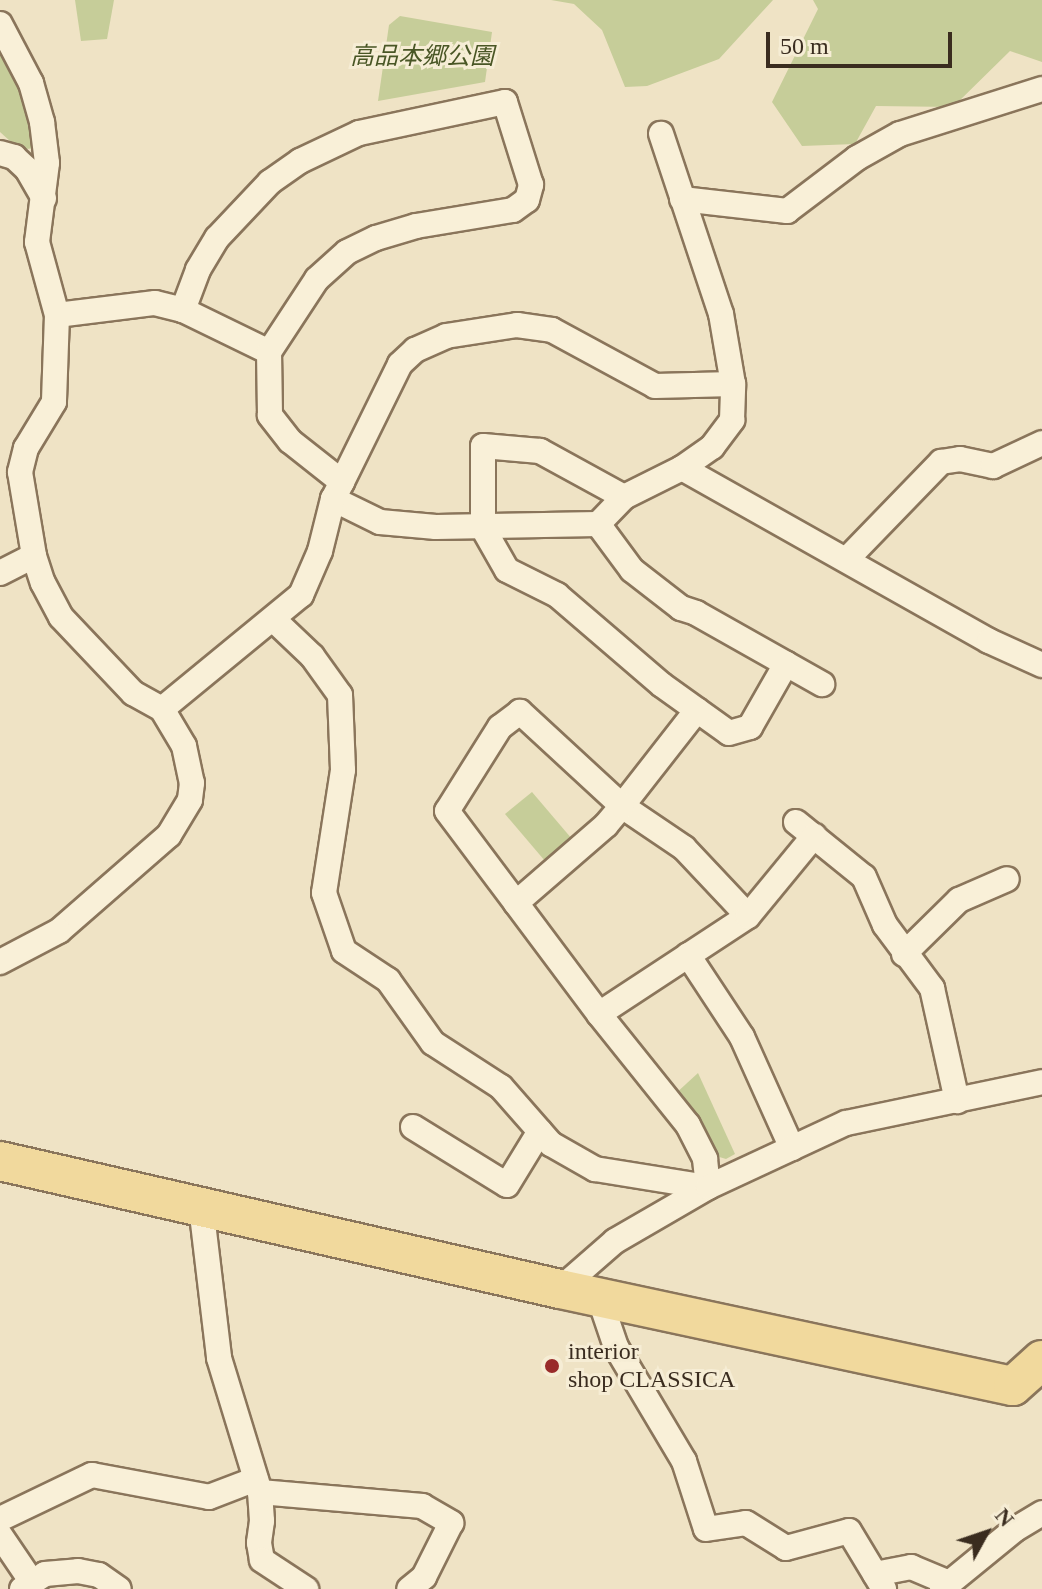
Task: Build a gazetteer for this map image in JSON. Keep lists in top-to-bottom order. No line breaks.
{"parks":["高品本郷公園"],"places":["interior shop CLASSICA"],"scale_bar":"50 m","north":"top right"}
